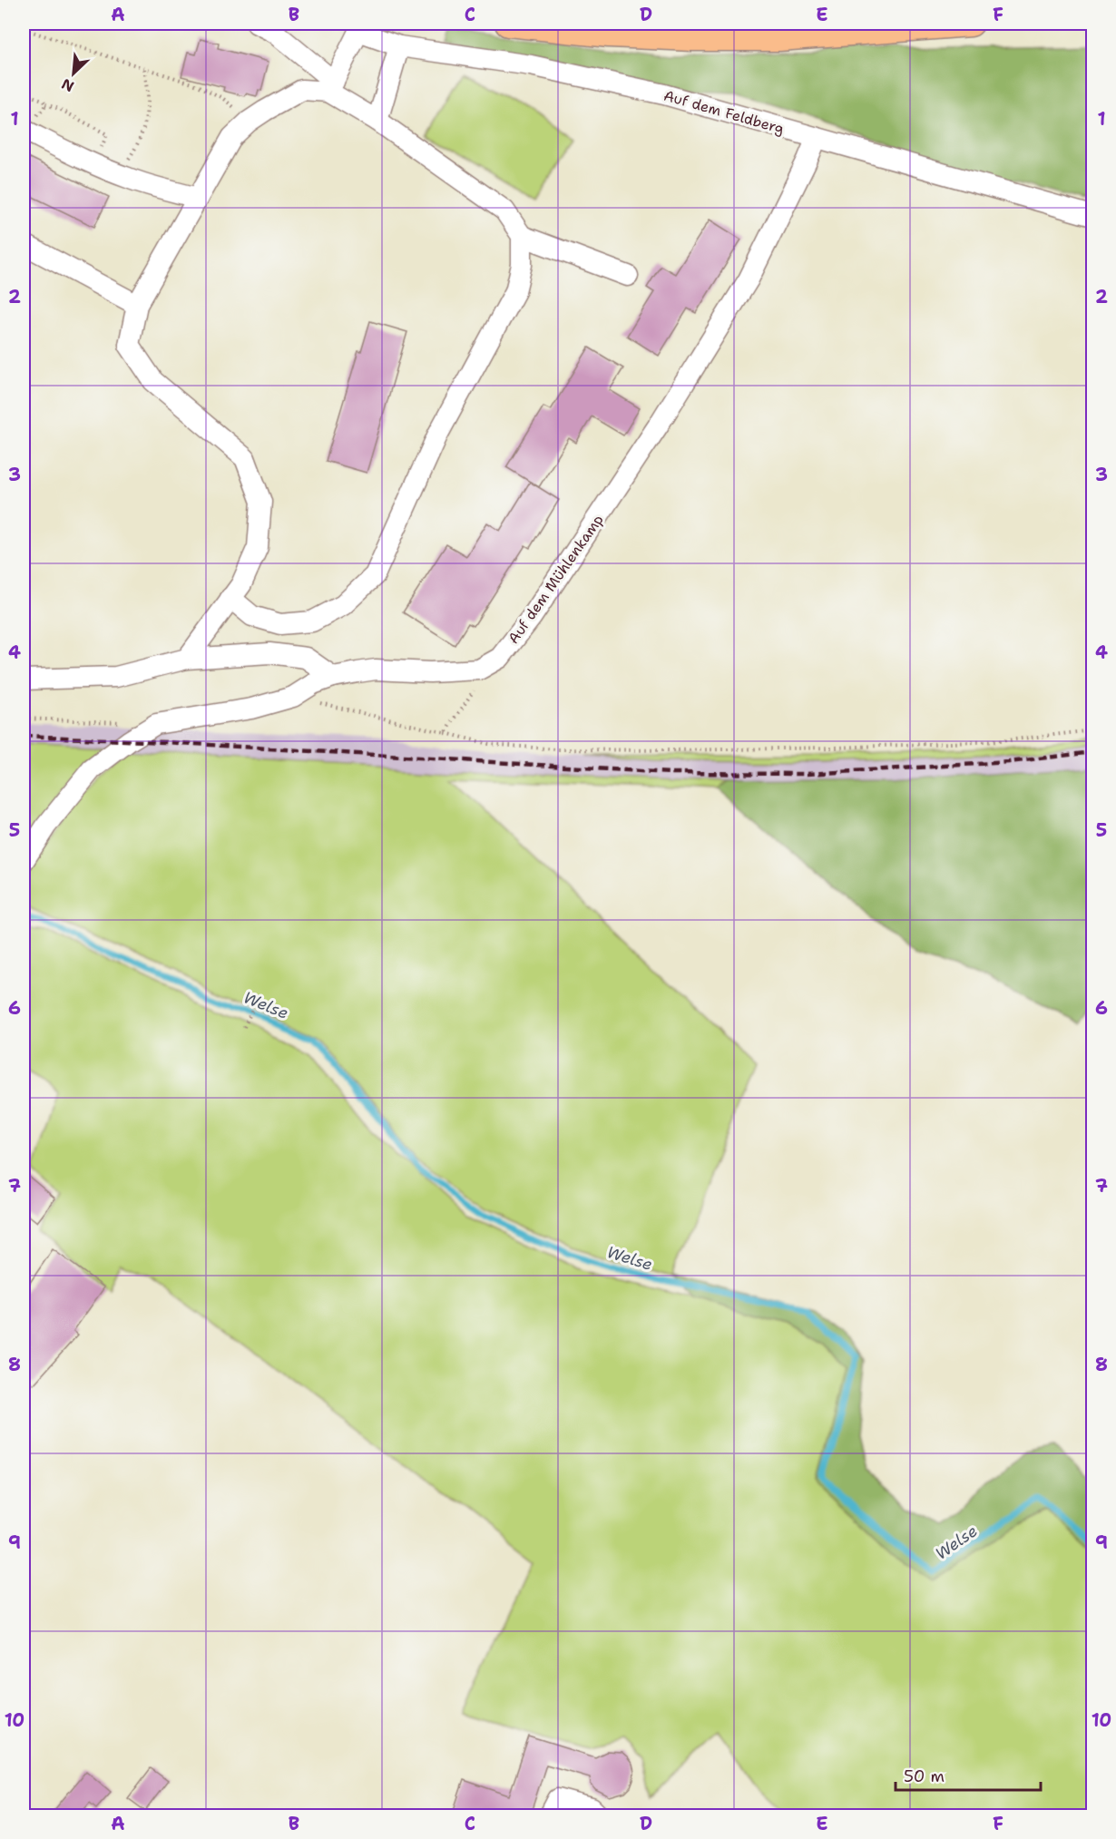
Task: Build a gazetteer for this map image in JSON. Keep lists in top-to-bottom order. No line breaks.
{"streets":{"street":["Auf dem Feldberg","Auf dem Mühlenkamp"]},"crossings":[["Auf dem Feldberg","Auf dem Mühlenkamp"]],"water":["Welse"],"scale_bar":"50 m","north":"bottom left","grid":{"columns":["A","B","C","D","E","F"],"rows":["1","2","3","4","5","6","7","8","9","10"]}}
